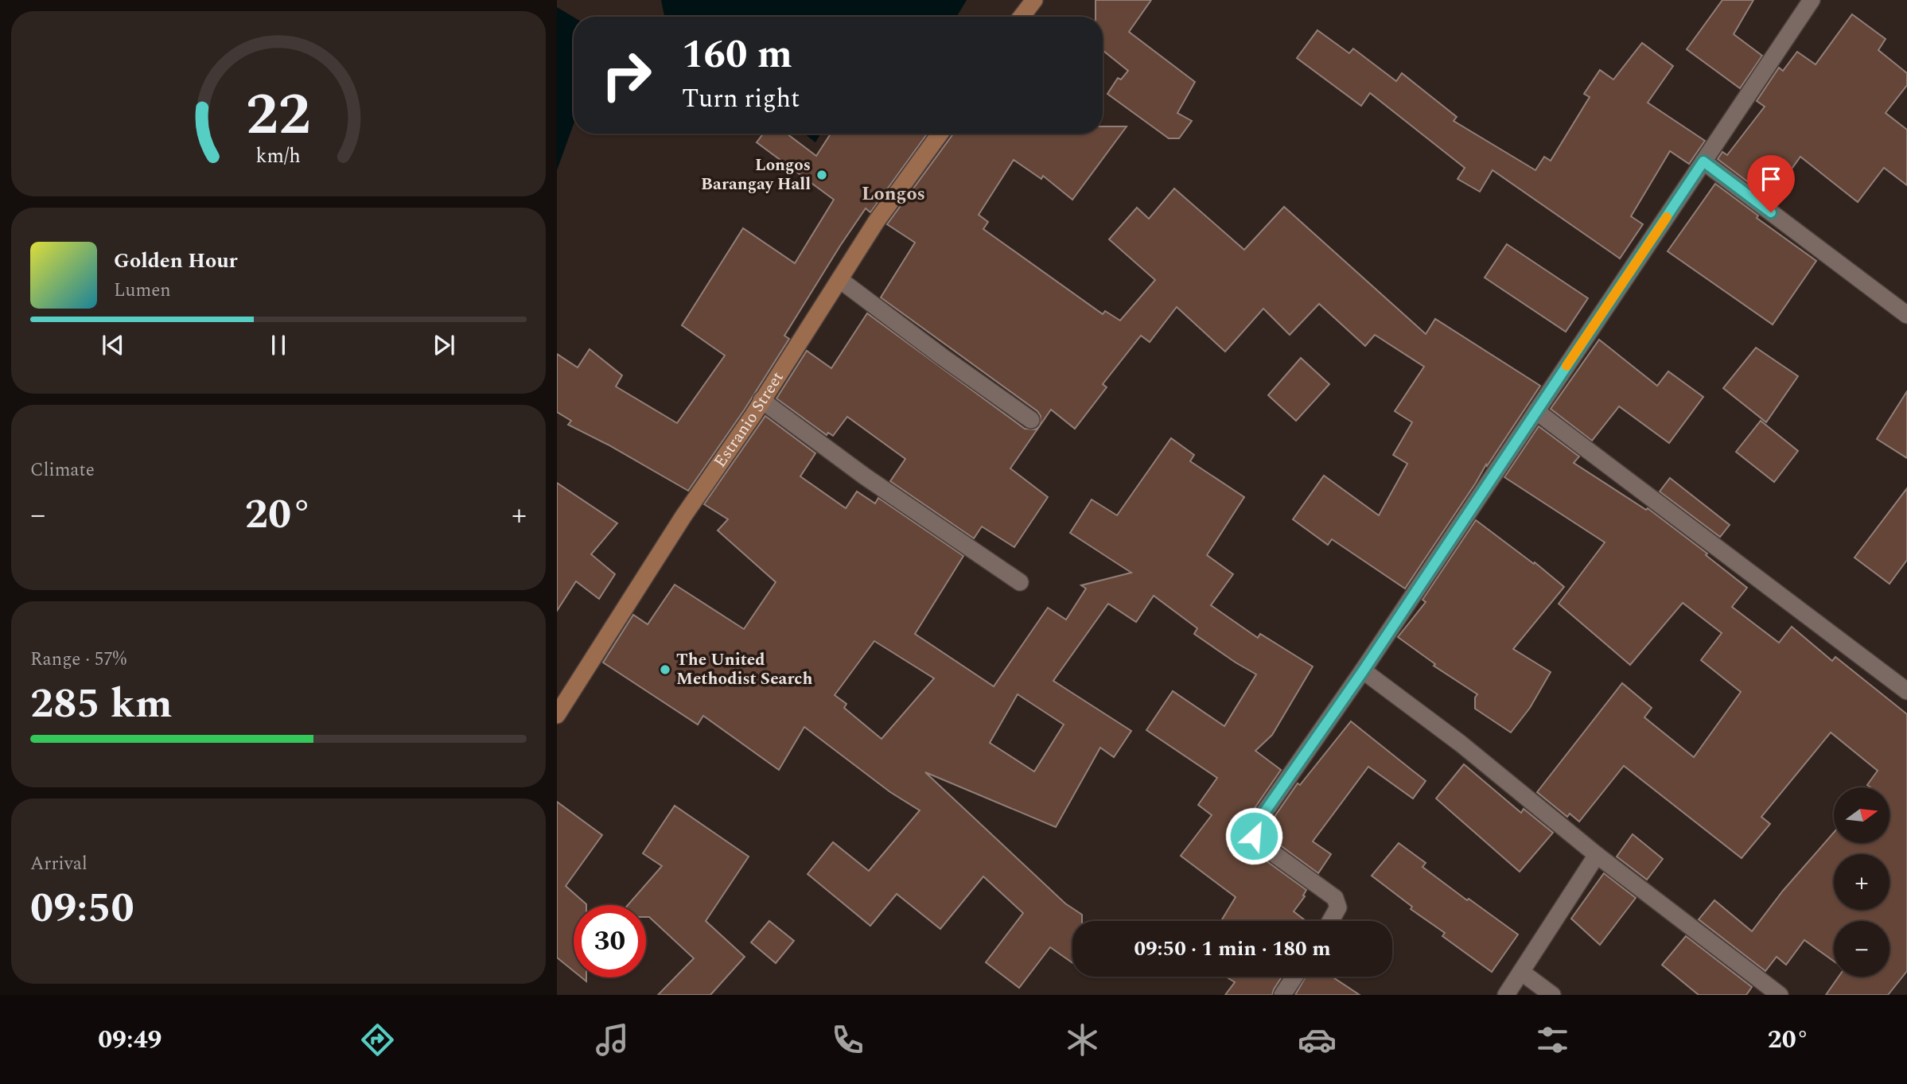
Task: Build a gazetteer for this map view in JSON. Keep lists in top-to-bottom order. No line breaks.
{"streets":{"street":["Estranio Street"]},"districts":["Longos"],"places":["Longos Barangay Hall","The United Methodist Search"],"north":"right","page":{"turn":["160 m","Turn right"],"song":["Golden Hour","Lumen"],"tile":["Climate",["Range · 57%","285 km"],["Arrival","09:50"]],"heat":["−","20°","+"],"map_buttons":["+","−"],"limit":"30","trip":"09:50 · 1 min · 180 m","tabs":["09:49","20°"],"gauge":["22","km/h"]}}
